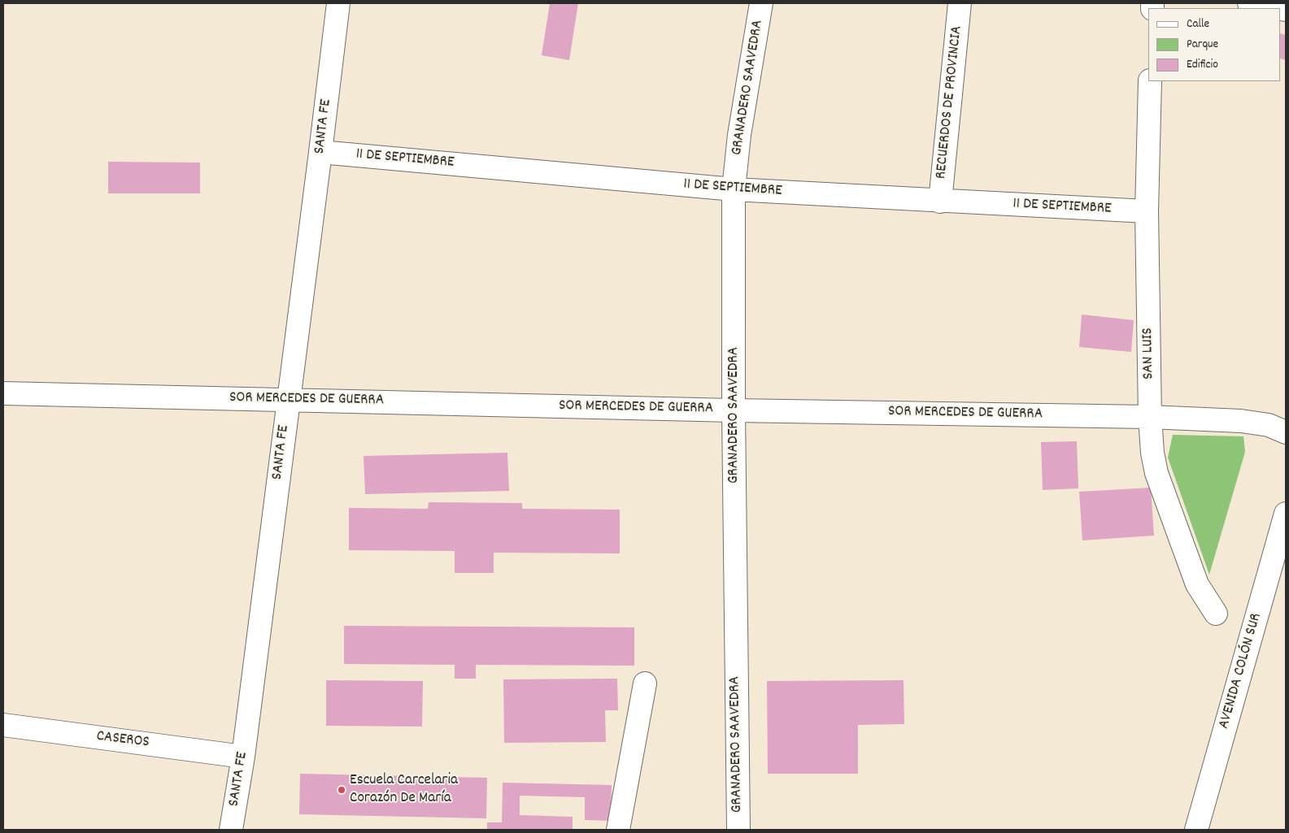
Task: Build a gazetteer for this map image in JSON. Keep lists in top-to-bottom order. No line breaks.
{"streets":{"street":["GRANADERO SAAVEDRA","RECUERDOS DE PROVINCIA","SANTA FE","11 DE SEPTIEMBRE","SAN LUIS","SOR MERCEDES DE GUERRA","AVENIDA COLÓN SUR","CASEROS"]},"crossings":[["GRANADERO SAAVEDRA","11 DE SEPTIEMBRE"],["GRANADERO SAAVEDRA","SOR MERCEDES DE GUERRA"],["RECUERDOS DE PROVINCIA","11 DE SEPTIEMBRE"],["SANTA FE","11 DE SEPTIEMBRE"],["SANTA FE","SOR MERCEDES DE GUERRA"],["SANTA FE","CASEROS"],["11 DE SEPTIEMBRE","SAN LUIS"],["SAN LUIS","SOR MERCEDES DE GUERRA"]],"places":["Escuela Carcelaria Corazón De María"],"legend":["Calle","Parque","Edificio"]}
